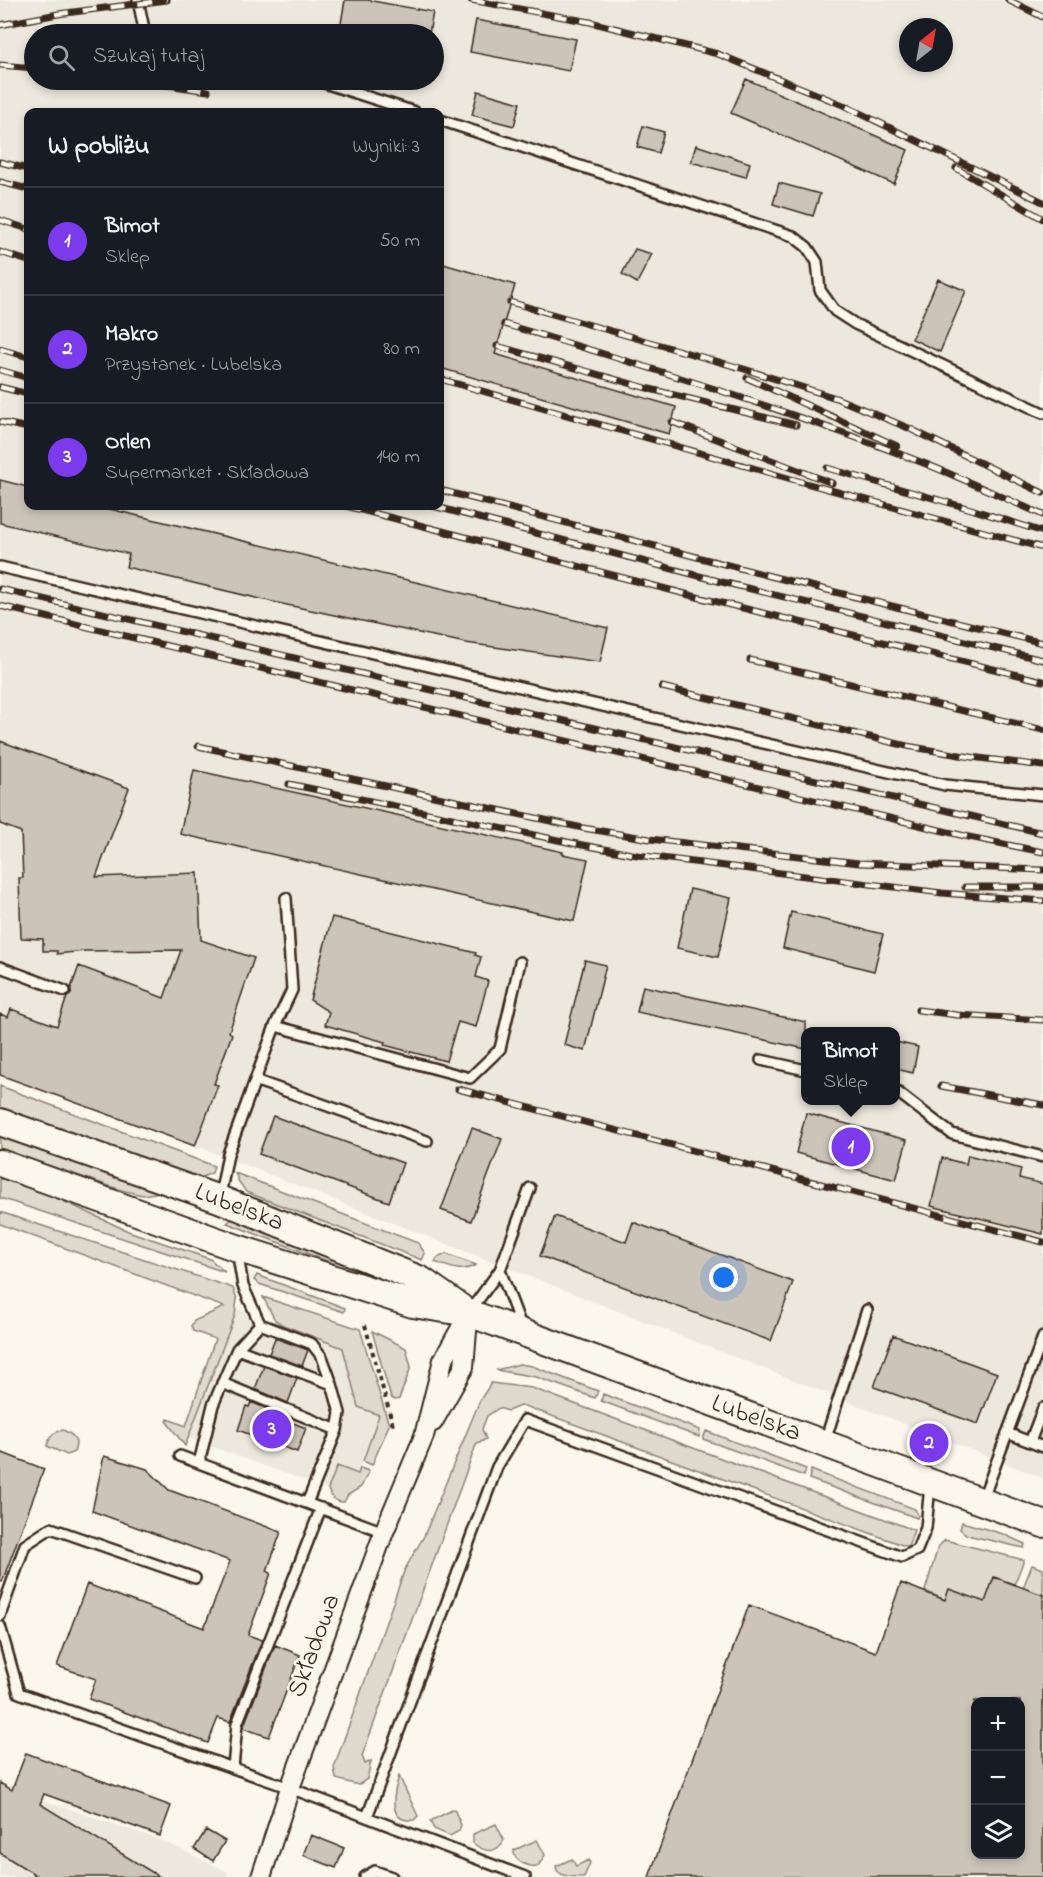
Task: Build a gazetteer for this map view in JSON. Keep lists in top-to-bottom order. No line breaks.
{"streets":{"street":["Lubelska","Składowa"]},"crossings":[["Lubelska","Składowa"]],"north":"top right","page":{"search":"Szukaj tutaj","heading":["W pobliżu","Wyniki: 3"],"list":[{"mark":"1","name":"Bimot","note":"Sklep","value":"50 m"},{"mark":"2","name":"Makro","note":"Przystanek · Lubelska","value":"80 m"},{"mark":"3","name":"Orlen","note":"Supermarket · Składowa","value":"140 m"}],"popup":["Bimot","Sklep"],"pins":["1","3","2"],"map_buttons":["+","−"]}}
